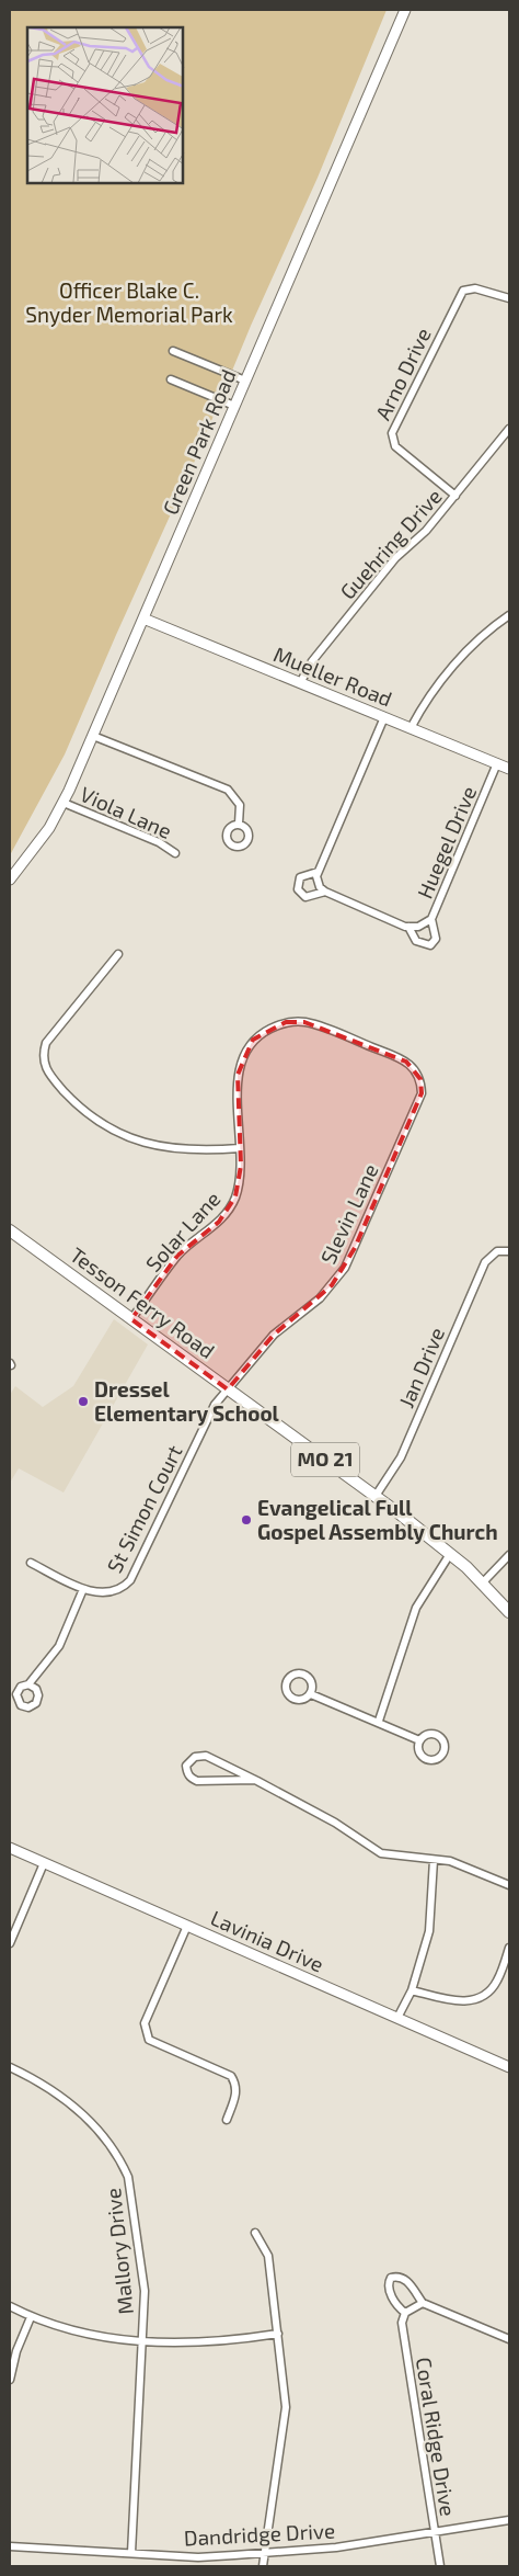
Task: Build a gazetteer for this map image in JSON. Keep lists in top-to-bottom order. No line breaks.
{"streets":{"main road":["Tesson Ferry Road","MO 21"],"street":["Arno Drive","Green Park Road","Guehring Drive","Mueller Road","Viola Lane","Huegel Drive","Slevin Lane","Solar Lane","Jan Drive","St Simon Court","Lavinia Drive","Mallory Drive","Coral Ridge Drive","Dandridge Drive"]},"crossings":[["Arno Drive","Guehring Drive"],["Green Park Road","Mueller Road"],["Green Park Road","Viola Lane"],["Guehring Drive","Mueller Road"],["Mueller Road","Huegel Drive"],["Slevin Lane","Solar Lane"],["Slevin Lane","Tesson Ferry Road"],["Slevin Lane","St Simon Court"],["Solar Lane","Tesson Ferry Road"],["Tesson Ferry Road","Jan Drive"],["Tesson Ferry Road","St Simon Court"],["Mallory Drive","Dandridge Drive"],["Coral Ridge Drive","Dandridge Drive"]],"parks":["Officer Blake C. Snyder Memorial Park"],"places":["Dressel Elementary School","Evangelical Full Gospel Assembly Church"]}
